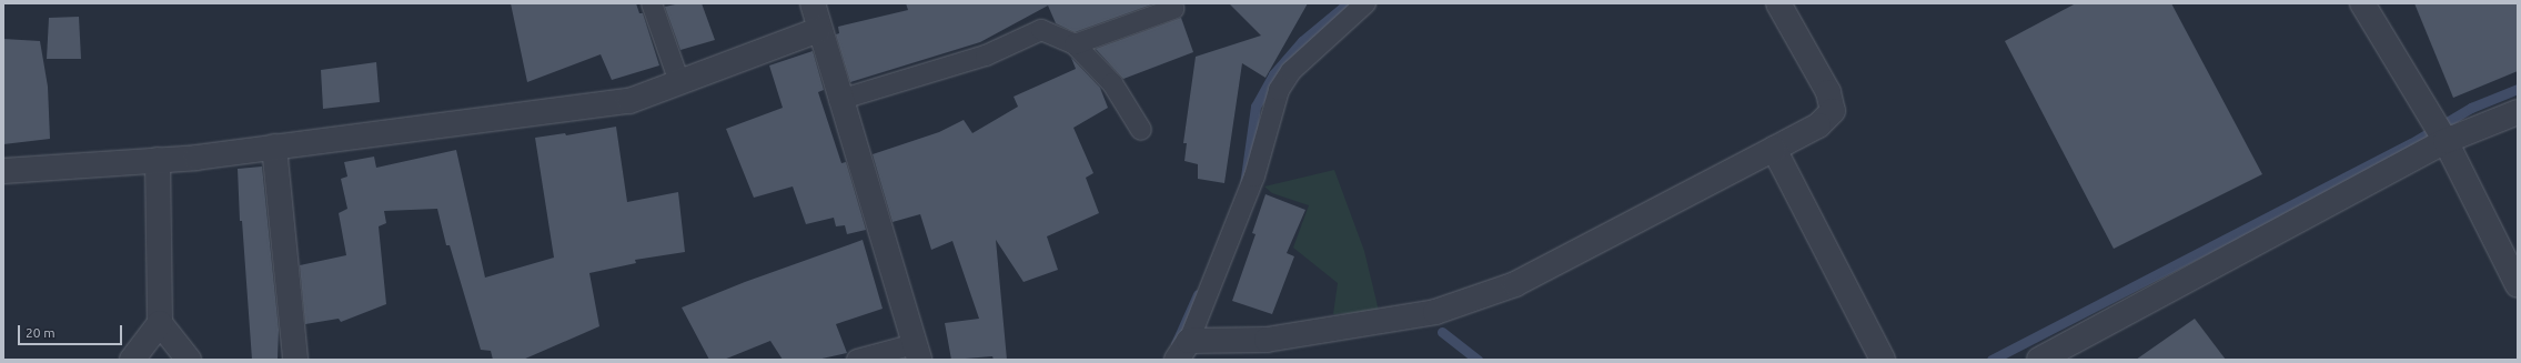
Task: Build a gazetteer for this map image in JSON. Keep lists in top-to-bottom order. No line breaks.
{"scale_bar":"20 m"}
